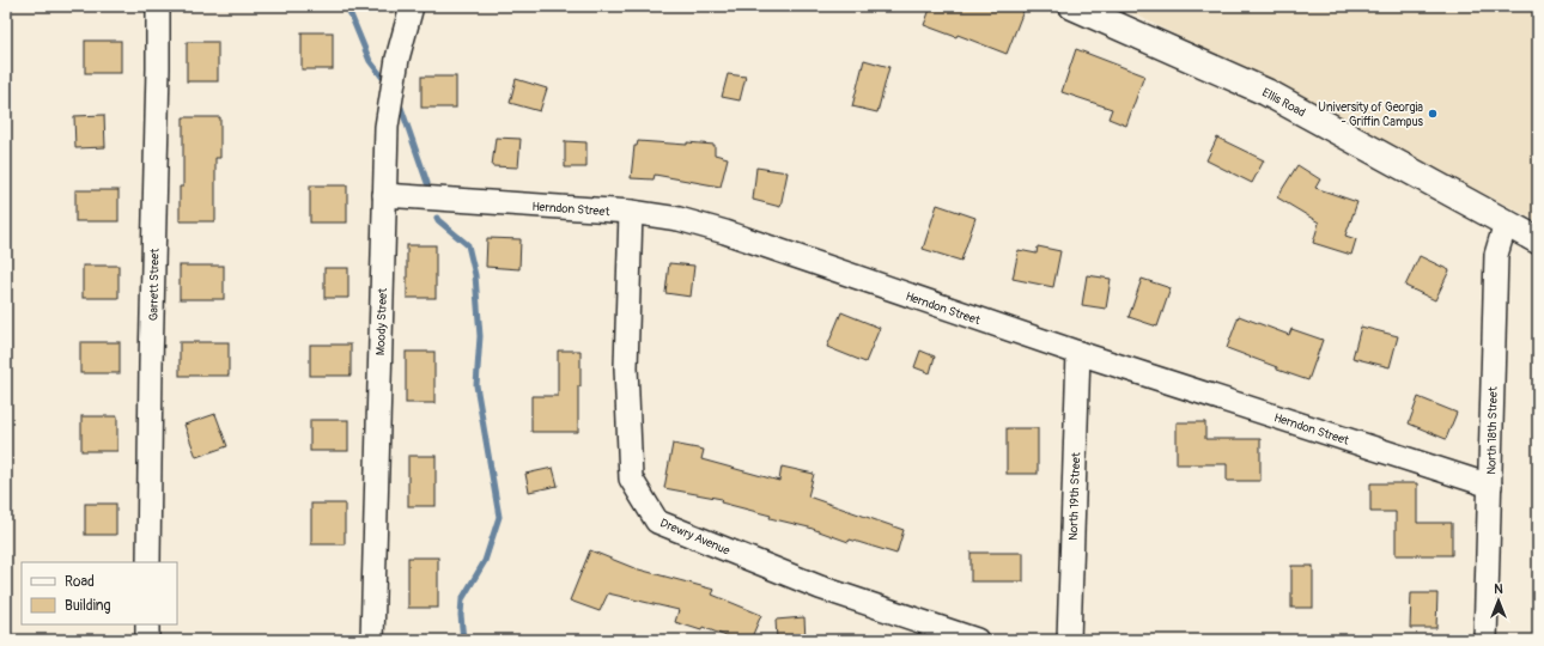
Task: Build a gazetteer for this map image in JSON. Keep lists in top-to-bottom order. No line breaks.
{"streets":{"street":["Ellis Road","Herndon Street","Garrett Street","Moody Street","North 18th Street","North 19th Street","Drewry Avenue"]},"crossings":[["Ellis Road","North 18th Street"],["Herndon Street","Moody Street"],["Herndon Street","North 18th Street"],["Herndon Street","North 19th Street"],["Herndon Street","Drewry Avenue"]],"places":["University of Georgia - Griffin Campus"],"legend":["Road","Building"],"north":"top"}
